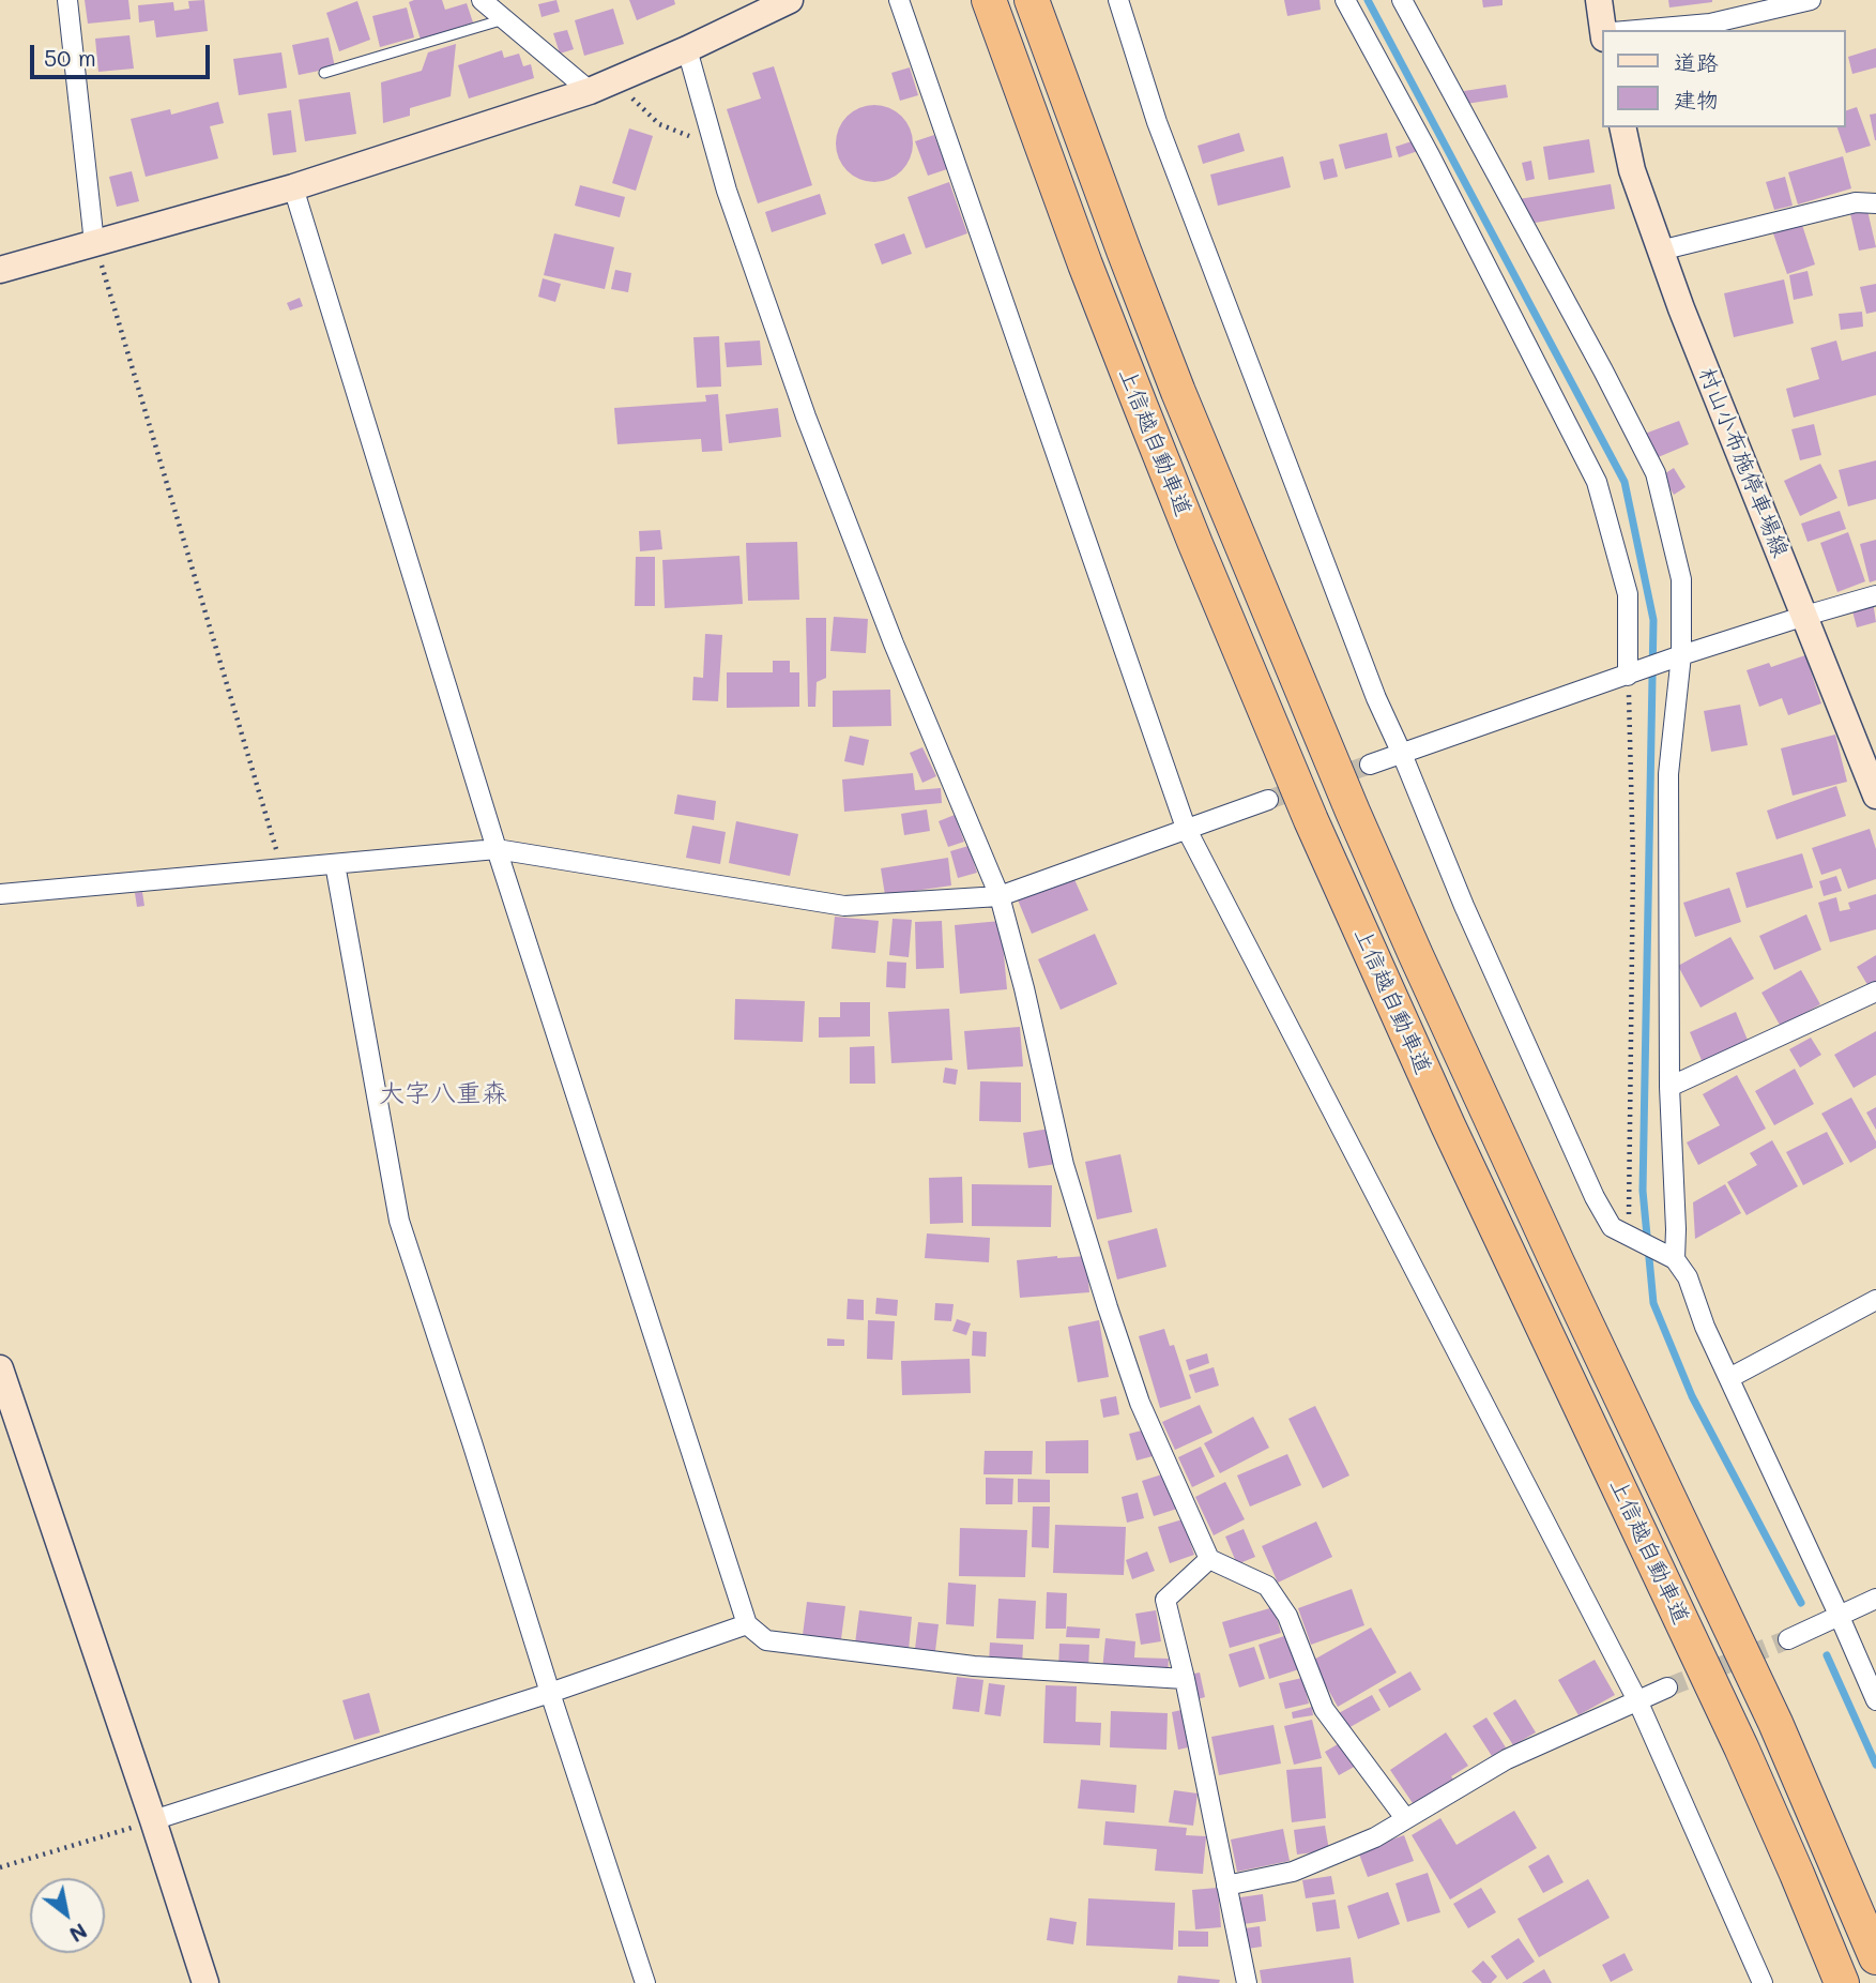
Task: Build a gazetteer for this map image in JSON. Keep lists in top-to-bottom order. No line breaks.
{"streets":{"highway":["上信越自動車道"],"street":["村山小布施停車場線"]},"districts":["大字八重森"],"legend":["道路","建物"],"scale_bar":"50 m","north":"bottom right"}
